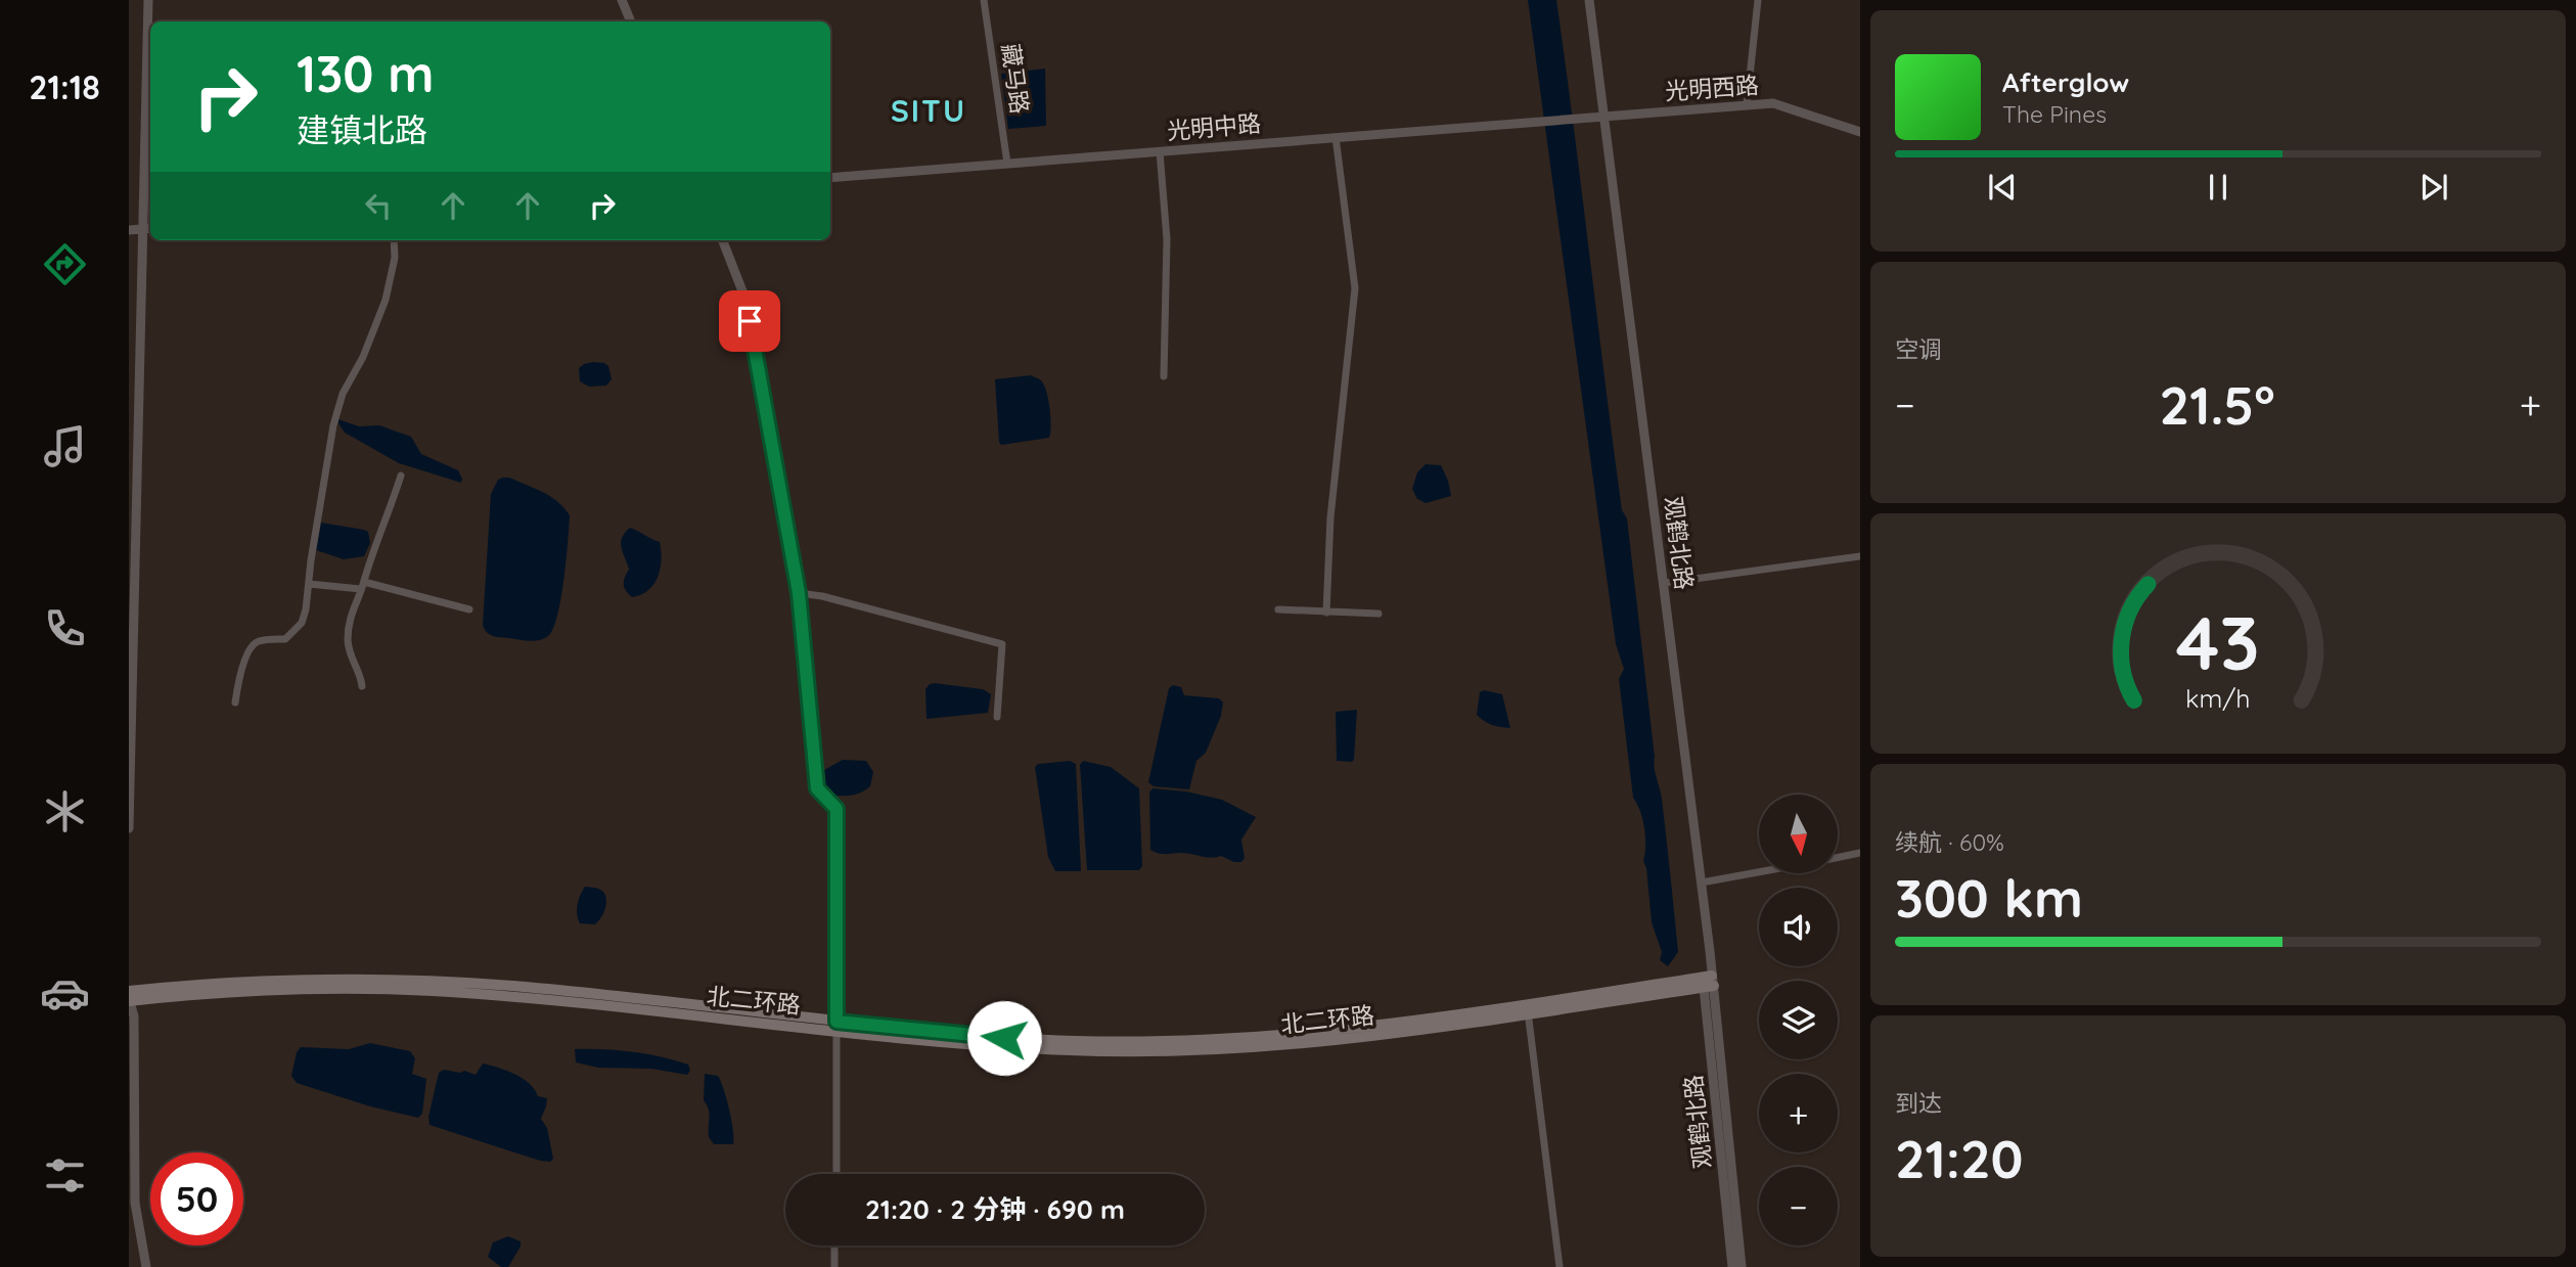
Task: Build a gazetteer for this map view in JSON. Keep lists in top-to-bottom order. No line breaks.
{"streets":{"main road":["北二环路"],"street":["藏马路","光明西路","光明中路","观鹤北路"]},"crossings":[["藏马路","光明中路"],["光明西路","光明中路"],["光明西路","观鹤北路"],["光明中路","观鹤北路"],["观鹤北路","北二环路"]],"districts":["SITU"],"north":"bottom","page":{"tabs":"21:18","turn":["130 m","建镇北路"],"song":["Afterglow","The Pines"],"tile":["空调",["续航 · 60%","300 km"],["到达","21:20"]],"heat":["−","21.5°","+"],"map_buttons":["+","−"],"limit":"50","trip":"21:20 · 2 分钟 · 690 m","gauge":["43","km/h"]}}
